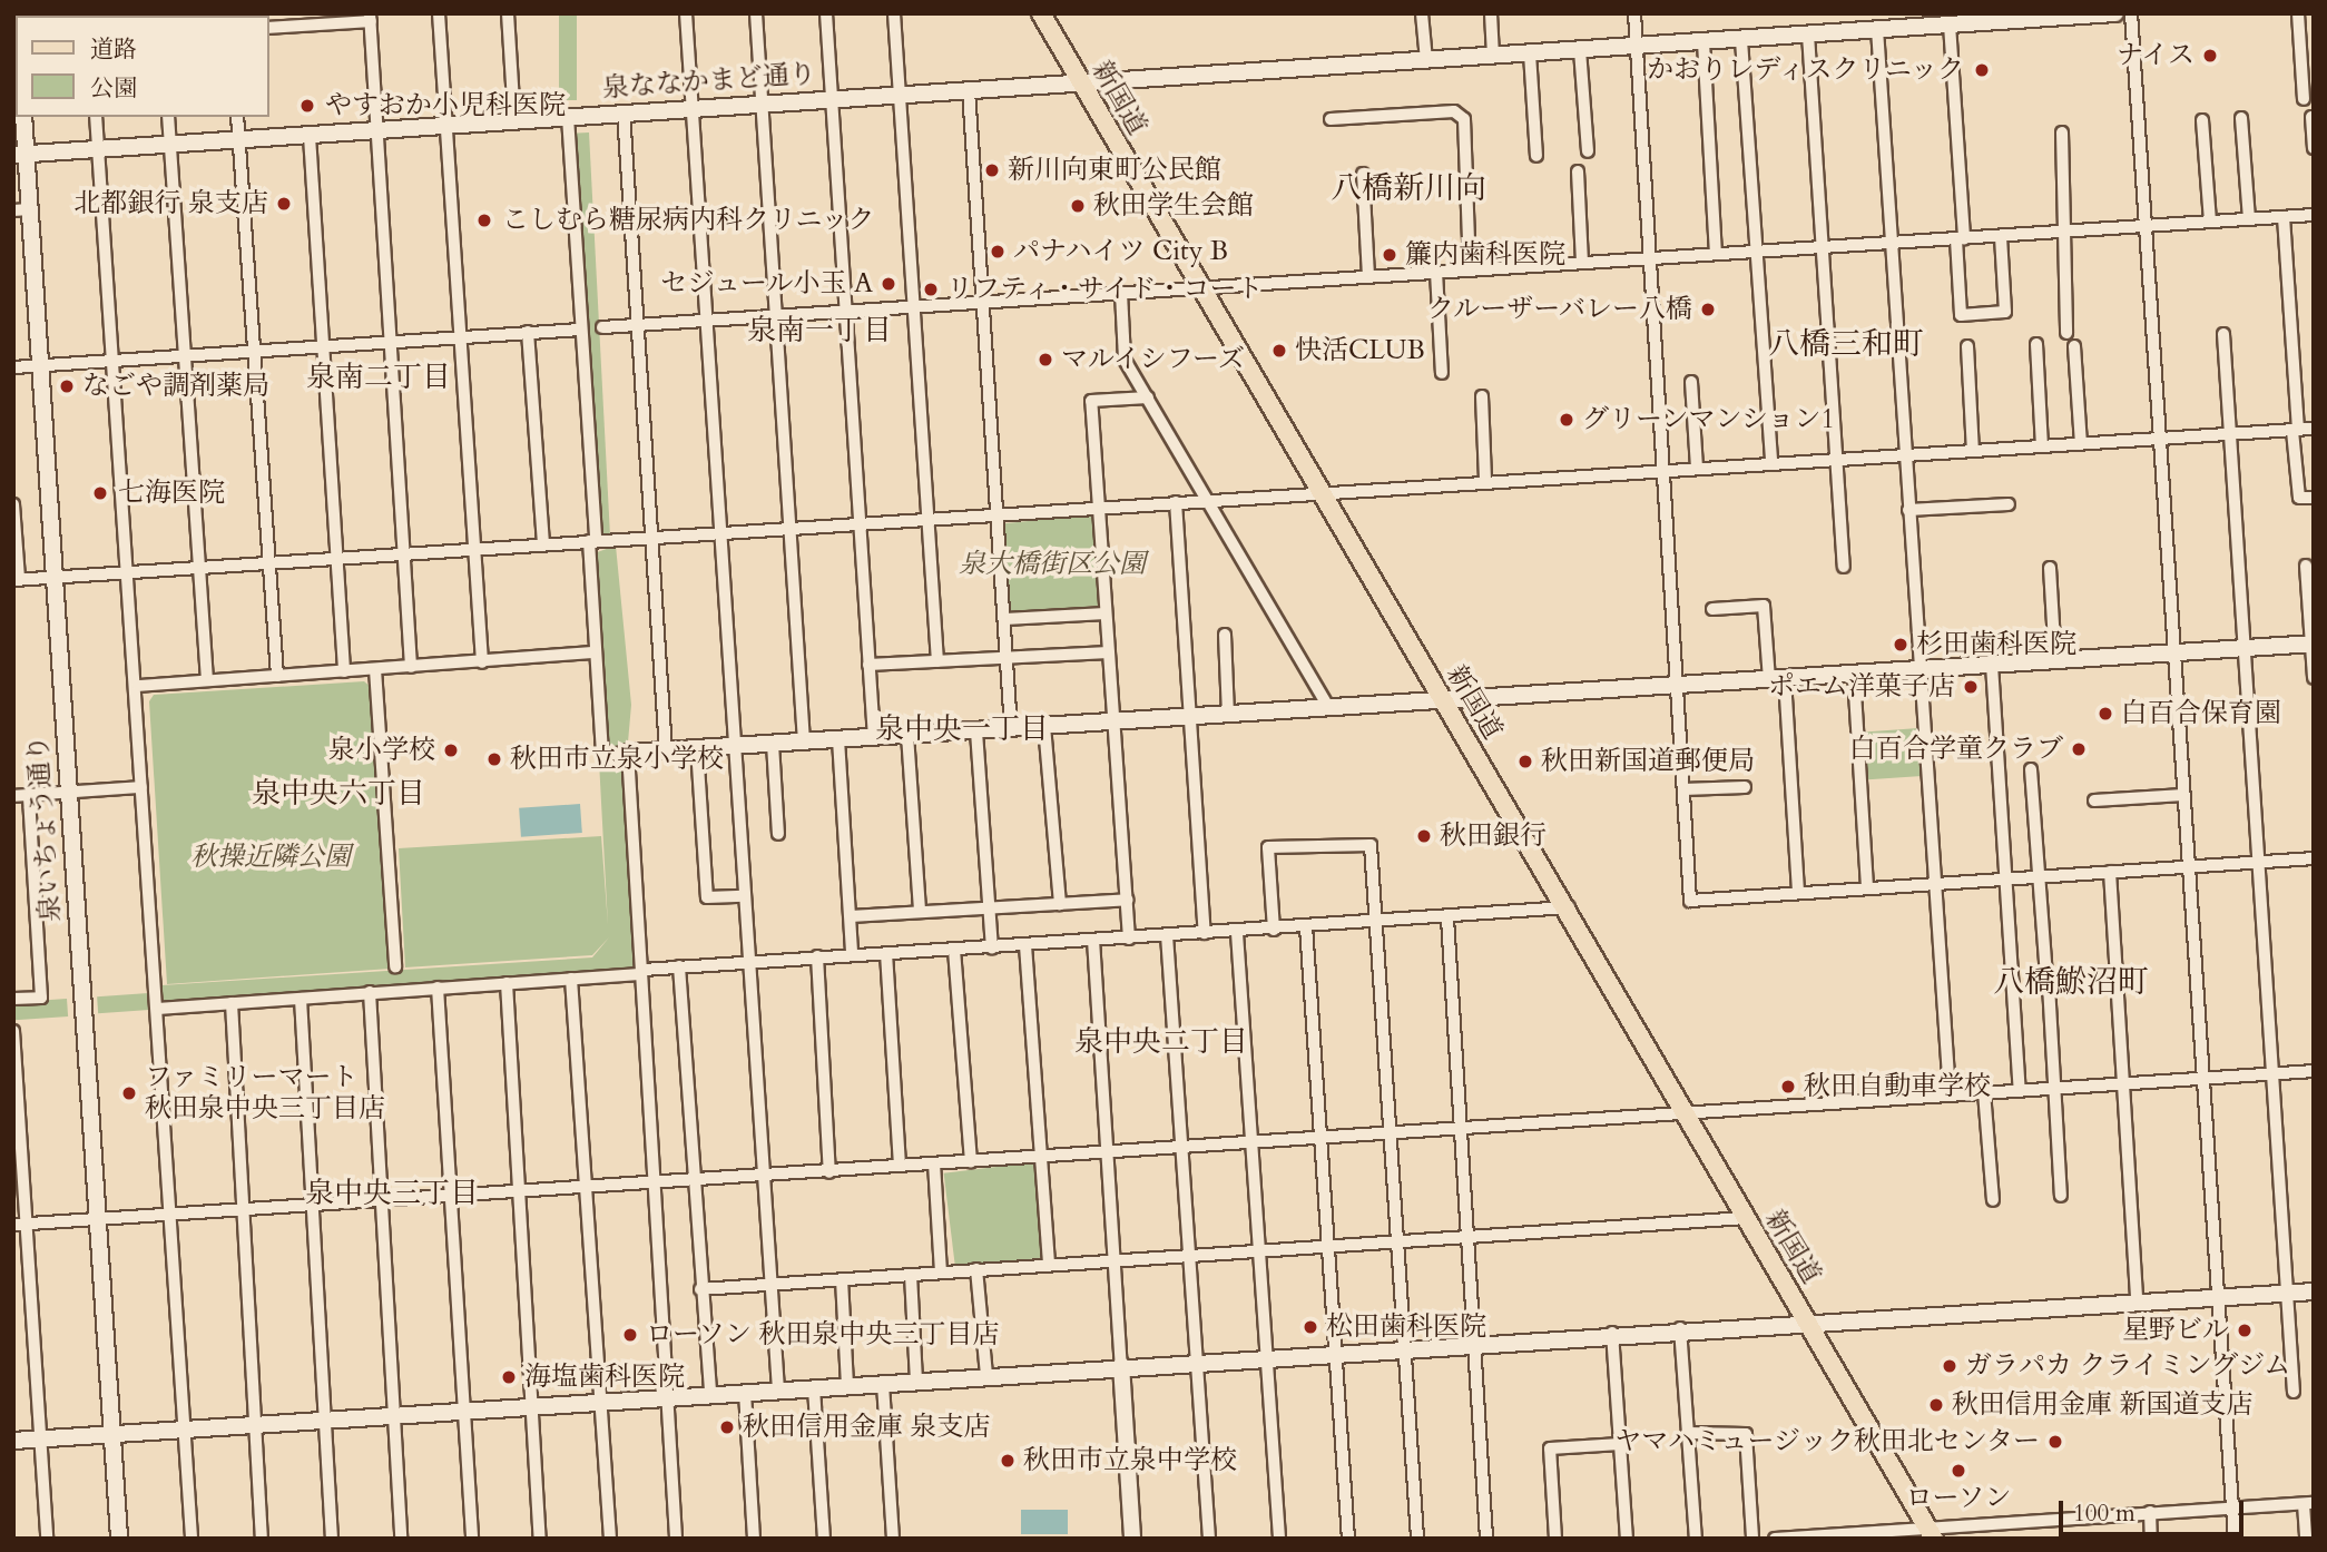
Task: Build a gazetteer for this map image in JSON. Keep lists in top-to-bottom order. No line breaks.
{"streets":{"main road":["新国道"],"street":["泉ななかまど通り","泉いちょう通り"]},"crossings":[["泉ななかまど通り","新国道"],["泉ななかまど通り","泉いちょう通り"]],"districts":["八橋新川向","泉南一丁目","八橋三和町","泉南二丁目","泉中央一丁目","泉中央六丁目","八橋鯲沼町","泉中央二丁目","泉中央三丁目"],"parks":["泉大橋街区公園","秋操近隣公園"],"places":["ナイス","かおりレディスクリニック","やすおか小児科医院","新川向東町公民館","北都銀行 泉支店","秋田学生会館","こしむら糖尿病内科クリニック","パナハイツ City B","簾内歯科医院","セジュール小玉 A","リフティ・サイド・コート","クルーザーバレー八橋","快活CLUB","マルイシフーズ","なごや調剤薬局","グリーンマンション1","七海医院","杉田歯科医院","ポエム洋菓子店","白百合保育園","白百合学童クラブ","泉小学校","秋田市立泉小学校","秋田新国道郵便局","秋田銀行","秋田自動車学校","ファミリーマート 秋田泉中央三丁目店","松田歯科医院","星野ビル","ローソン 秋田泉中央三丁目店","ガラパカ クライミングジム","海塩歯科医院","秋田信用金庫 新国道支店","秋田信用金庫 泉支店","ヤマハミュージック秋田北センター","秋田市立泉中学校","ローソン"],"legend":["道路","公園"],"scale_bar":"100 m"}
